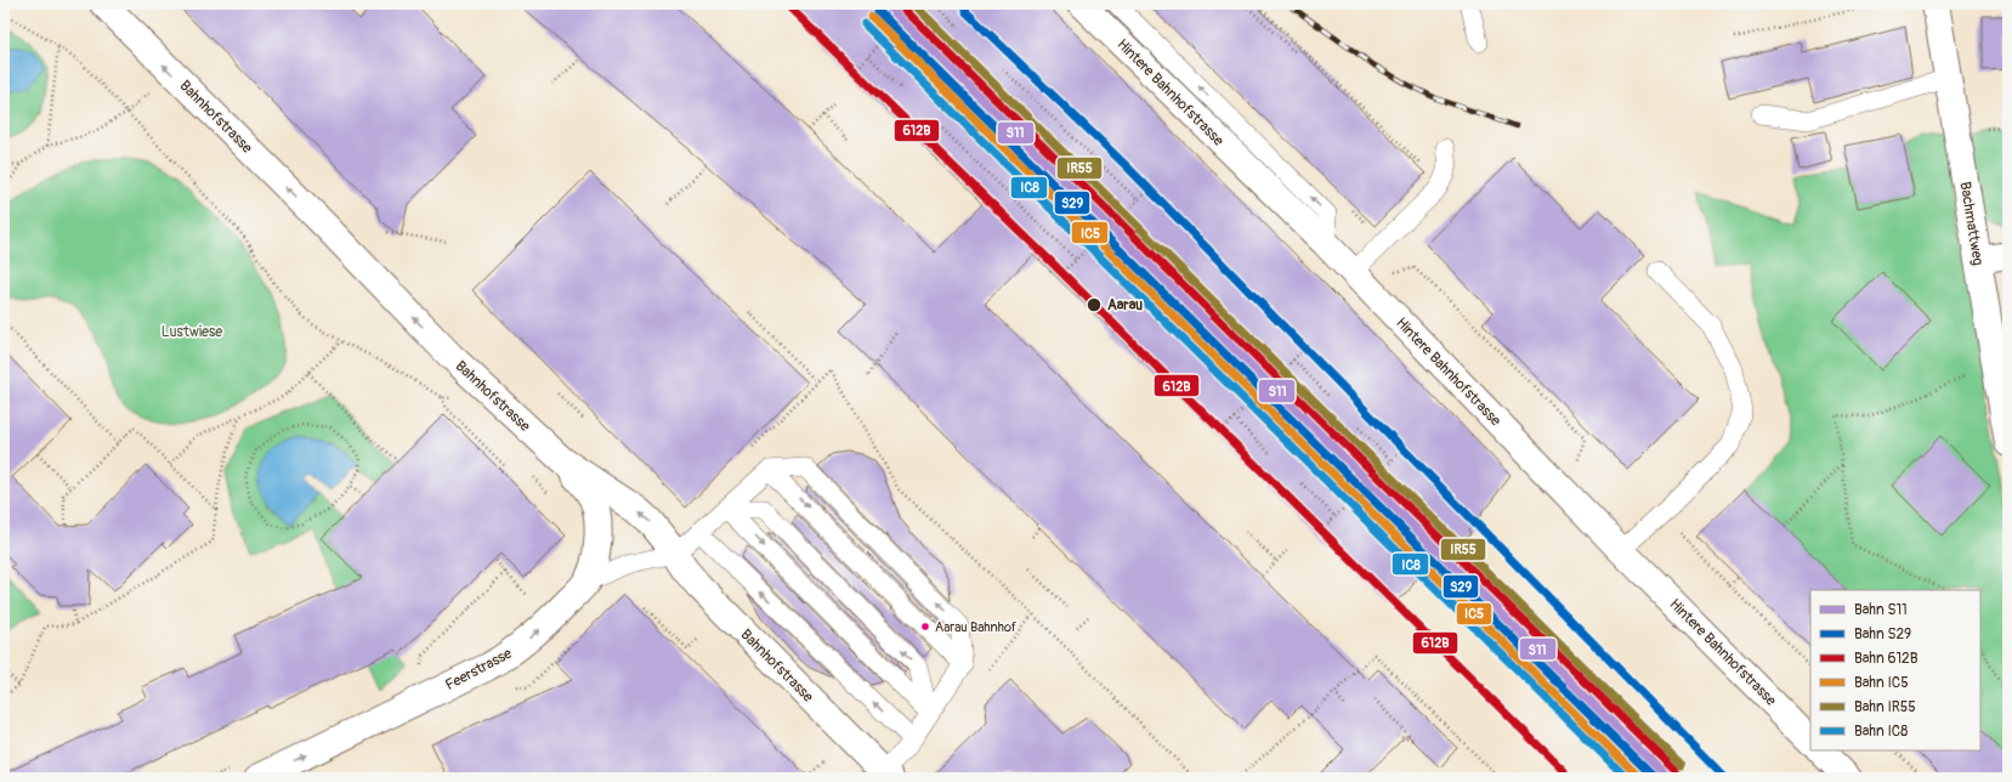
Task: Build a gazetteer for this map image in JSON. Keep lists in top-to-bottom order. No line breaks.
{"streets":{"main road":["Hintere Bahnhofstrasse","Bahnhofstrasse","Bachmattweg","Feerstrasse"]},"crossings":[["Bahnhofstrasse","Feerstrasse"]],"one_way":["Bahnhofstrasse","Feerstrasse"],"parks":["Lustwiese"],"places":["Aarau","Aarau Bahnhof"],"lines":["rail line S11","rail line 612B","rail line IR55","rail line S29","rail line IC5","rail line IC8"],"legend":["Bahn S11","Bahn S29","Bahn 612B","Bahn IC5","Bahn IR55","Bahn IC8"]}
